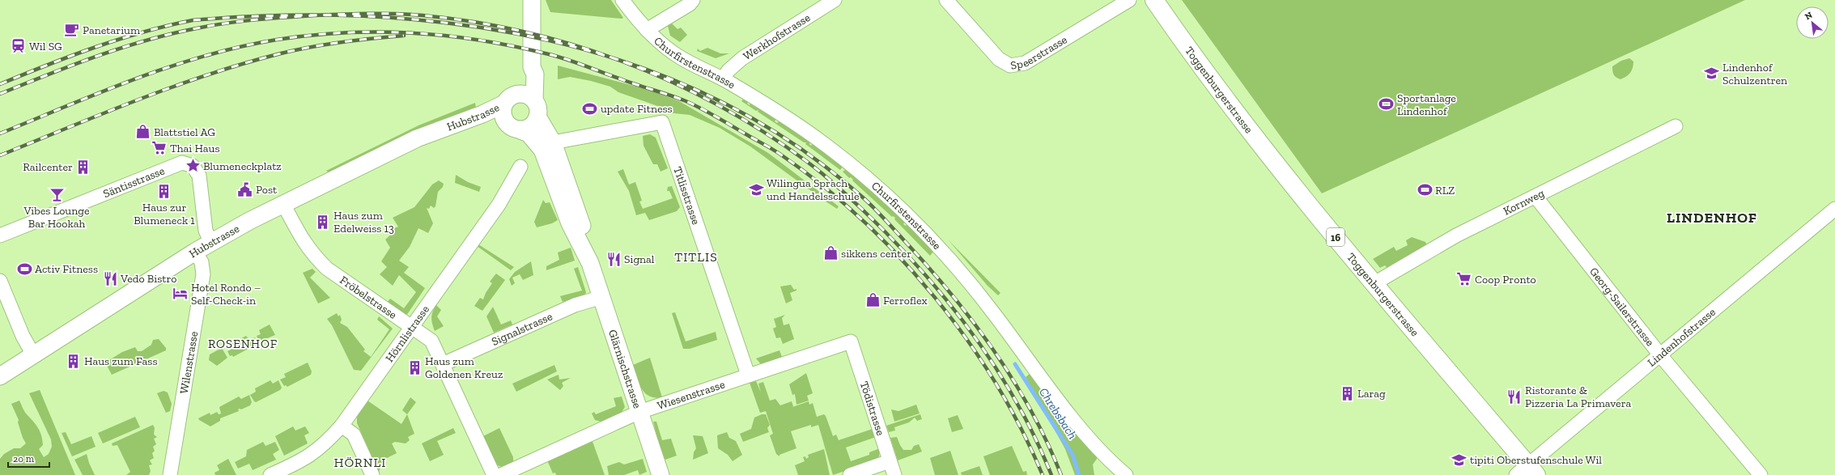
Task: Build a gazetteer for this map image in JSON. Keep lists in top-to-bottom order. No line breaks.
{"streets":{"main road":["Toggenburgerstrasse","16"],"street":["Werkhofstrasse","Speerstrasse","Churfirstenstrasse","Hubstrasse","Säntisstrasse","Titlisstrasse","Kornweg","Fröbelstrasse","Georg-Sailerstrasse","Signalstrasse","Hörnlistrasse","Lindenhofstrasse","Wilenstrasse","Glärnischstrasse","Wiesenstrasse","Tödistrasse"]},"crossings":[["Werkhofstrasse","Churfirstenstrasse"],["Toggenburgerstrasse","Kornweg"],["Toggenburgerstrasse","Lindenhofstrasse"],["Hubstrasse","Säntisstrasse"],["Hubstrasse","Fröbelstrasse"],["Hubstrasse","Wilenstrasse"],["Hubstrasse","Glärnischstrasse"],["Titlisstrasse","Glärnischstrasse"],["Titlisstrasse","Wiesenstrasse"],["Kornweg","Georg-Sailerstrasse"],["Fröbelstrasse","Signalstrasse"],["Fröbelstrasse","Hörnlistrasse"],["Georg-Sailerstrasse","Lindenhofstrasse"],["Signalstrasse","Glärnischstrasse"],["Glärnischstrasse","Wiesenstrasse"],["Wiesenstrasse","Tödistrasse"]],"districts":["LINDENHOF","TITLIS","ROSENHOF","HÖRNLI"],"water":["Chrebsbach"],"places":{"cafe":["Panetarium"],"station":["Wil SG"],"school or university":["Lindenhof Schulzentren","Wilingua Sprach und Handelsschule","tipiti Oberstufenschule Wil"],"sports":["Sportanlage Lindenhof","update Fitness","RLZ","Activ Fitness"],"shop":["Blattstiel AG","sikkens center","Ferroflex"],"supermarket":["Thai Haus","Coop Pronto"],"place":["Blumeneckplatz"],"building":["Railcenter","Haus zur Blumeneck 1","Haus zum Edelweiss 13","Haus zum Fass","Haus zum Goldenen Kreuz","Larag"],"public building":["Post"],"bar":["Vibes Lounge Bar Hookah"],"restaurant":["Signal","Vedo Bistro","Ristorante & Pizzeria La Primavera"],"hotel":["Hotel Rondo – Self-Check-in"]},"scale_bar":"20 m","north":"top left"}
